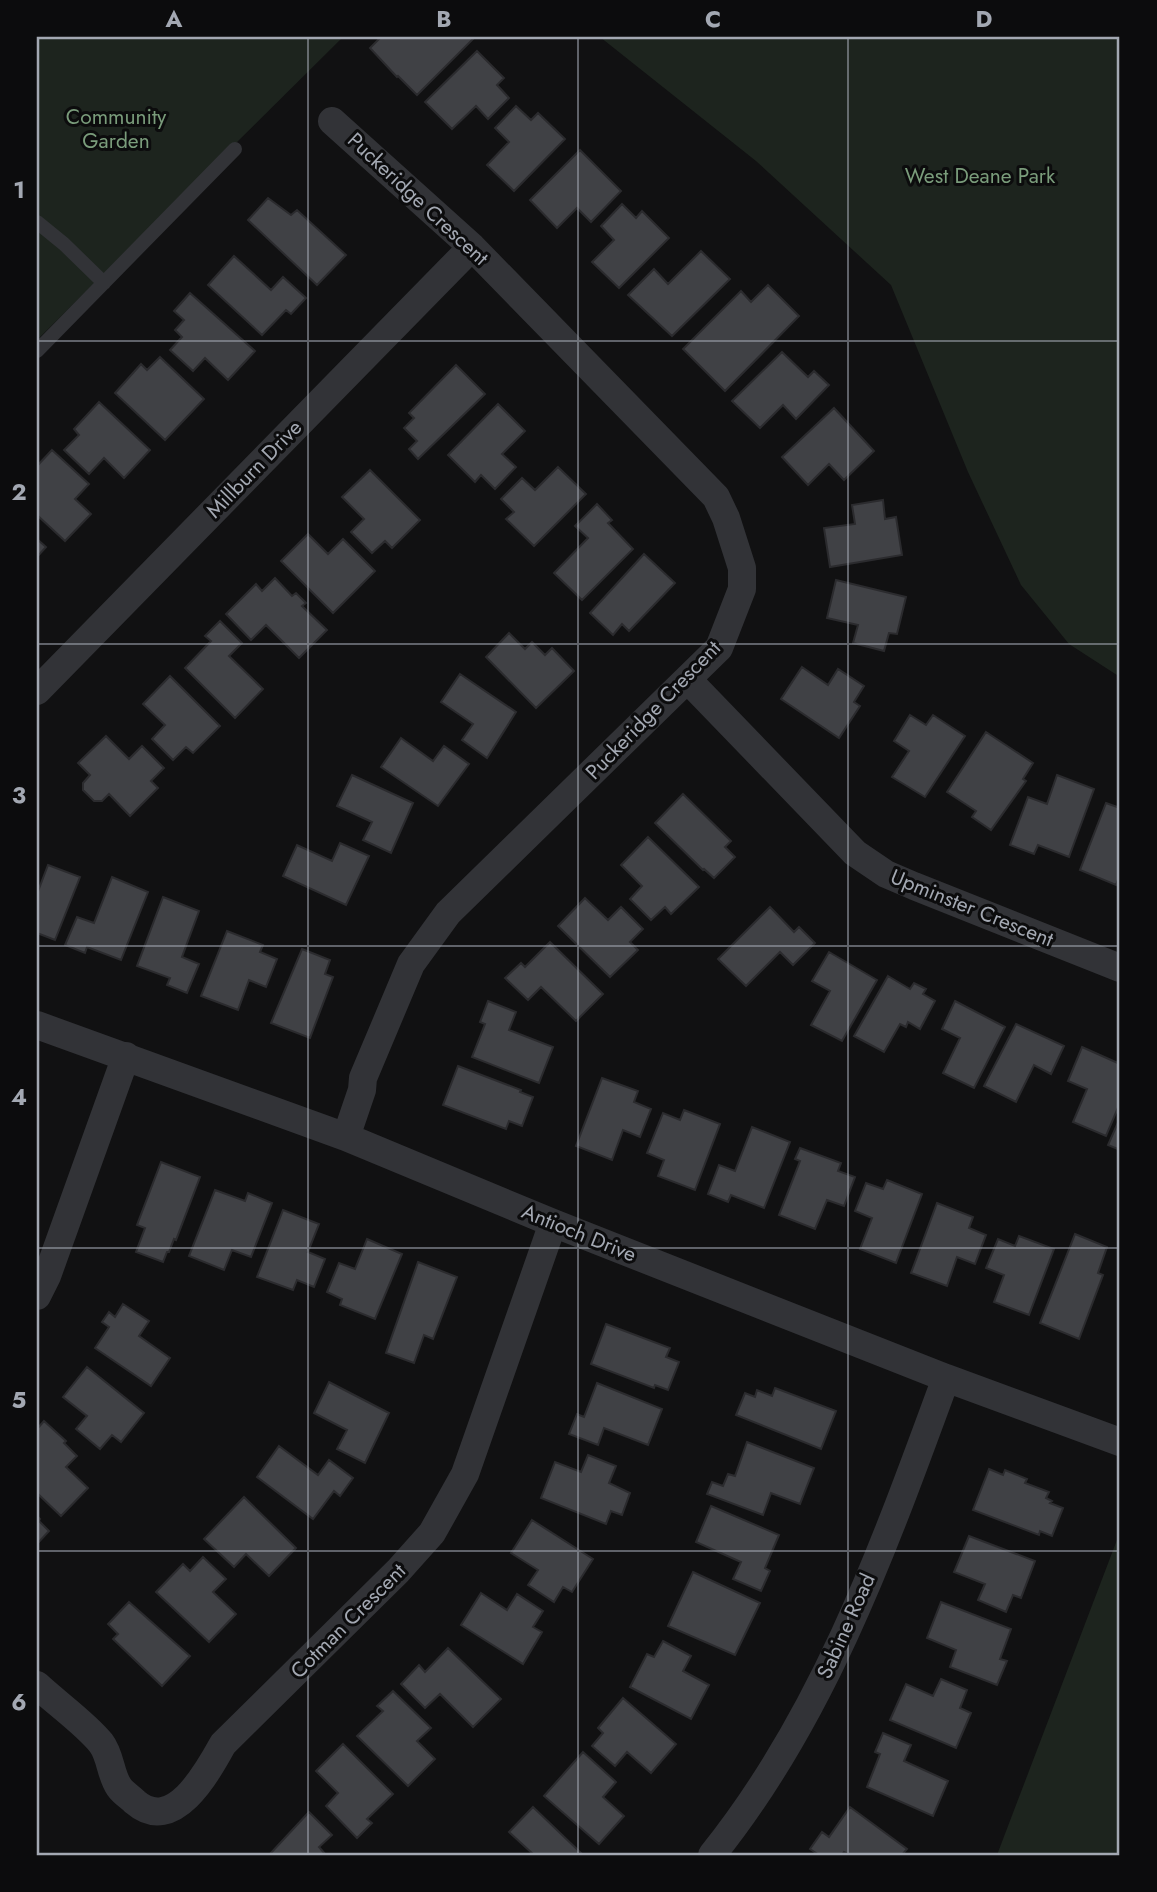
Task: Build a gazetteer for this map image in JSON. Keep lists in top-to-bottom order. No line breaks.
{"streets":{"street":["Puckeridge Crescent","Millburn Drive","Upminster Crescent","Antioch Drive","Cotman Crescent","Sabine Road"]},"crossings":[["Puckeridge Crescent","Millburn Drive"],["Puckeridge Crescent","Upminster Crescent"],["Puckeridge Crescent","Antioch Drive"],["Antioch Drive","Cotman Crescent"],["Antioch Drive","Sabine Road"]],"parks":["Community Garden","West Deane Park"],"grid":{"columns":["A","B","C","D"],"rows":["1","2","3","4","5","6"]}}
